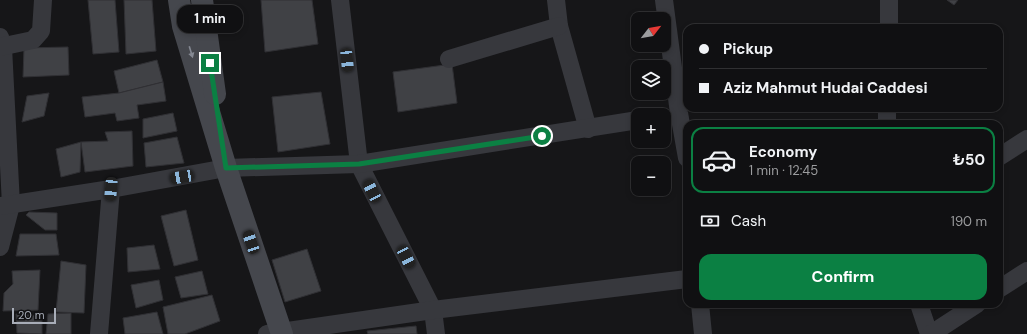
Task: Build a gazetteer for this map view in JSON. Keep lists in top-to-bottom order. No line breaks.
{"scale_bar":"20 m","north":"top right","page":{"bubble":"1 min","map_buttons":["+","−"],"banner":["Pickup","Aziz Mahmut Hudai Caddesi"],"list":[{"name":"Economy","note":"1 min · 12:45","value":"₺50"}],"pay":["Cash","190 m"],"buttons":"Confirm","scale":"20 m"}}
